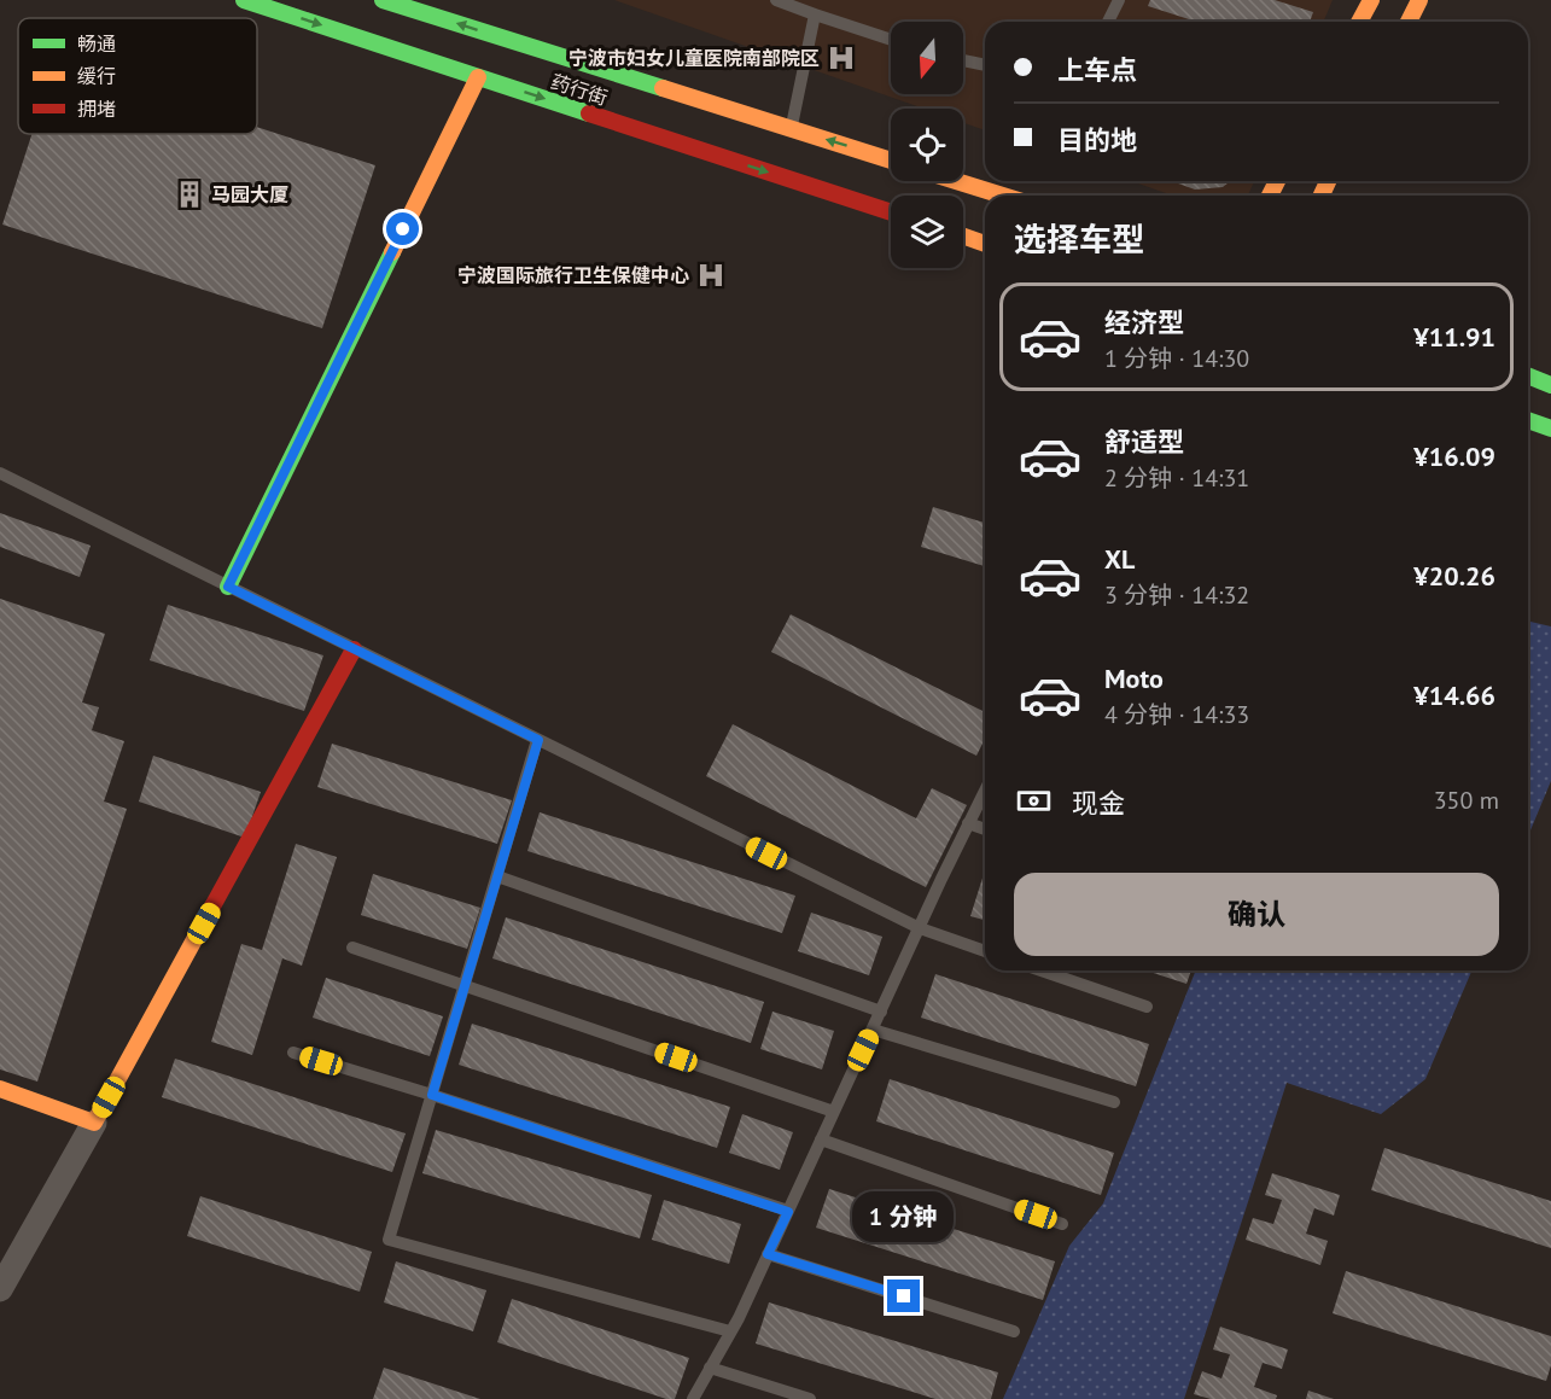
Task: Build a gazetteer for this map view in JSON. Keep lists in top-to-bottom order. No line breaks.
{"streets":{"main road":["药行街"]},"places":{"hospital":["宁波市妇女儿童医院南部院区","宁波国际旅行卫生保健中心"],"building":["马园大厦"]},"legend":["畅通","缓行","拥堵"],"north":"bottom","page":{"banner":["上车点","目的地"],"heading":"选择车型","list":[{"name":"经济型","note":"1 分钟 · 14:30","value":"¥11.91"},{"name":"舒适型","note":"2 分钟 · 14:31","value":"¥16.09"},{"name":"XL","note":"3 分钟 · 14:32","value":"¥20.26"},{"name":"Moto","note":"4 分钟 · 14:33","value":"¥14.66"}],"pay":["现金","350 m"],"buttons":"确认","bubble":"1 分钟"}}
